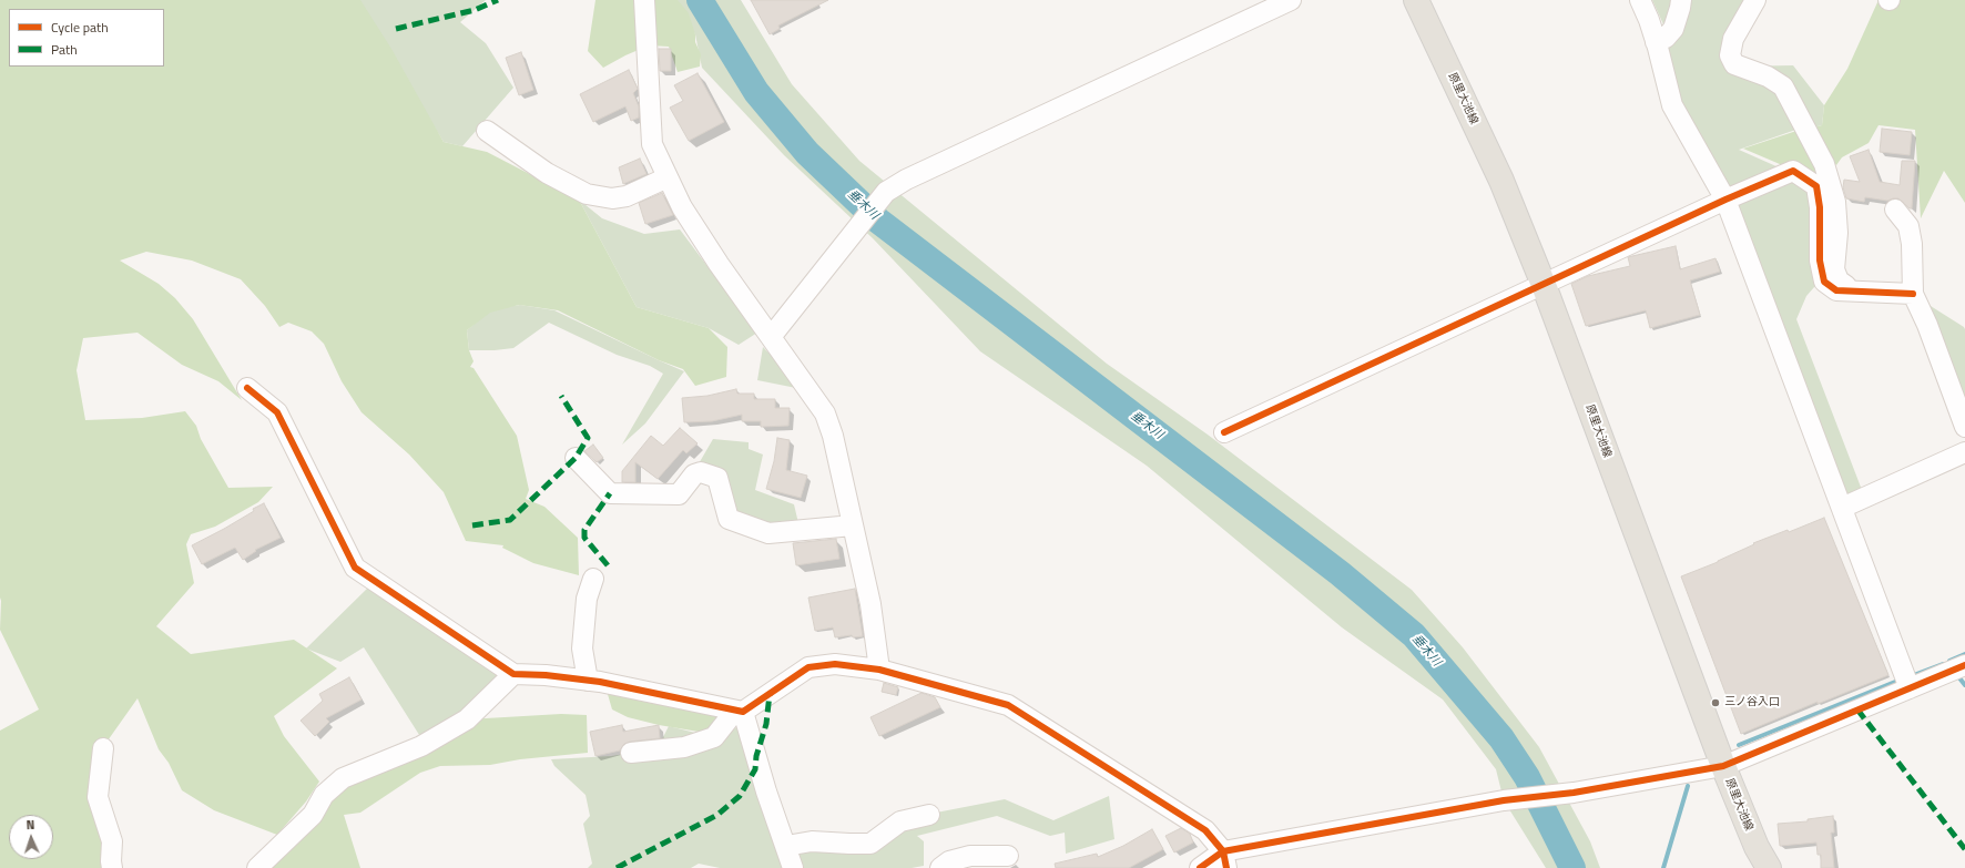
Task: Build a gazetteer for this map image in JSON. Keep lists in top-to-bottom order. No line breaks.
{"streets":{"main road":["原里大池線"]},"water":["垂木川"],"places":["三ノ谷入口"],"legend":["Cycle path","Path"],"north":"top"}
